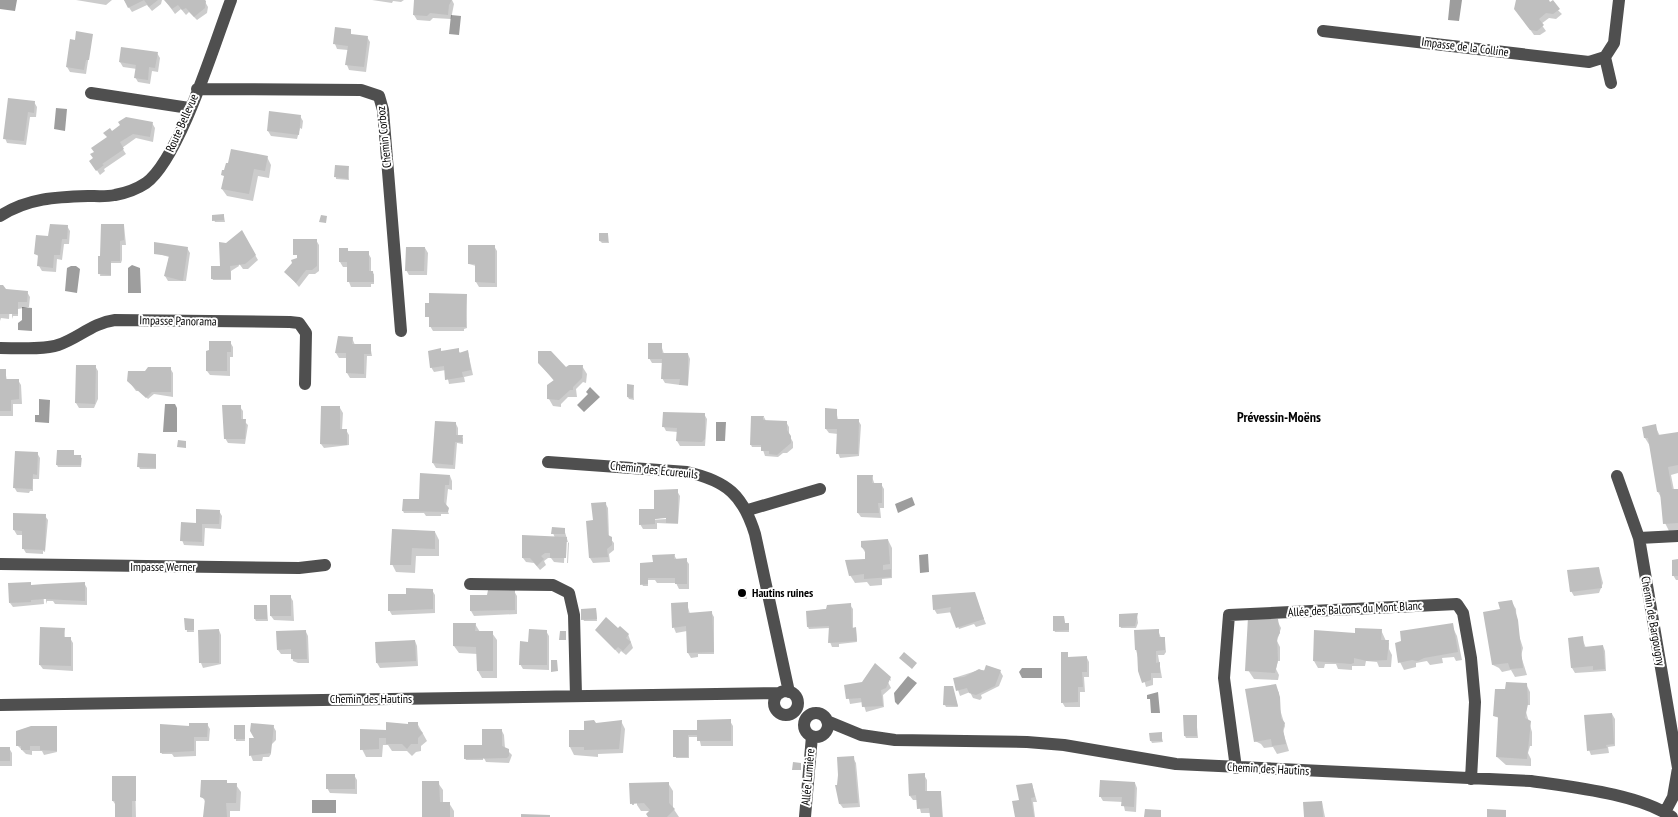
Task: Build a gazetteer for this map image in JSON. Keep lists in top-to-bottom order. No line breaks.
{"streets":{"street":["Impasse de la Colline","Route Bellevue","Chemin Corboz","Impasse Panorama","Chemin des Écureuils","Impasse Werner","Allée des Balcons du Mont Blanc","Chemin de Bargougny","Chemin des Hautins","Allée Lumière"]},"crossings":[["Route Bellevue","Chemin Corboz"],["Chemin des Écureuils","Chemin des Hautins"],["Allée des Balcons du Mont Blanc","Chemin des Hautins"],["Chemin de Bargougny","Chemin des Hautins"],["Chemin des Hautins","Allée Lumière"]],"districts":["Prévessin-Moëns"],"places":["Hautins ruines"]}
